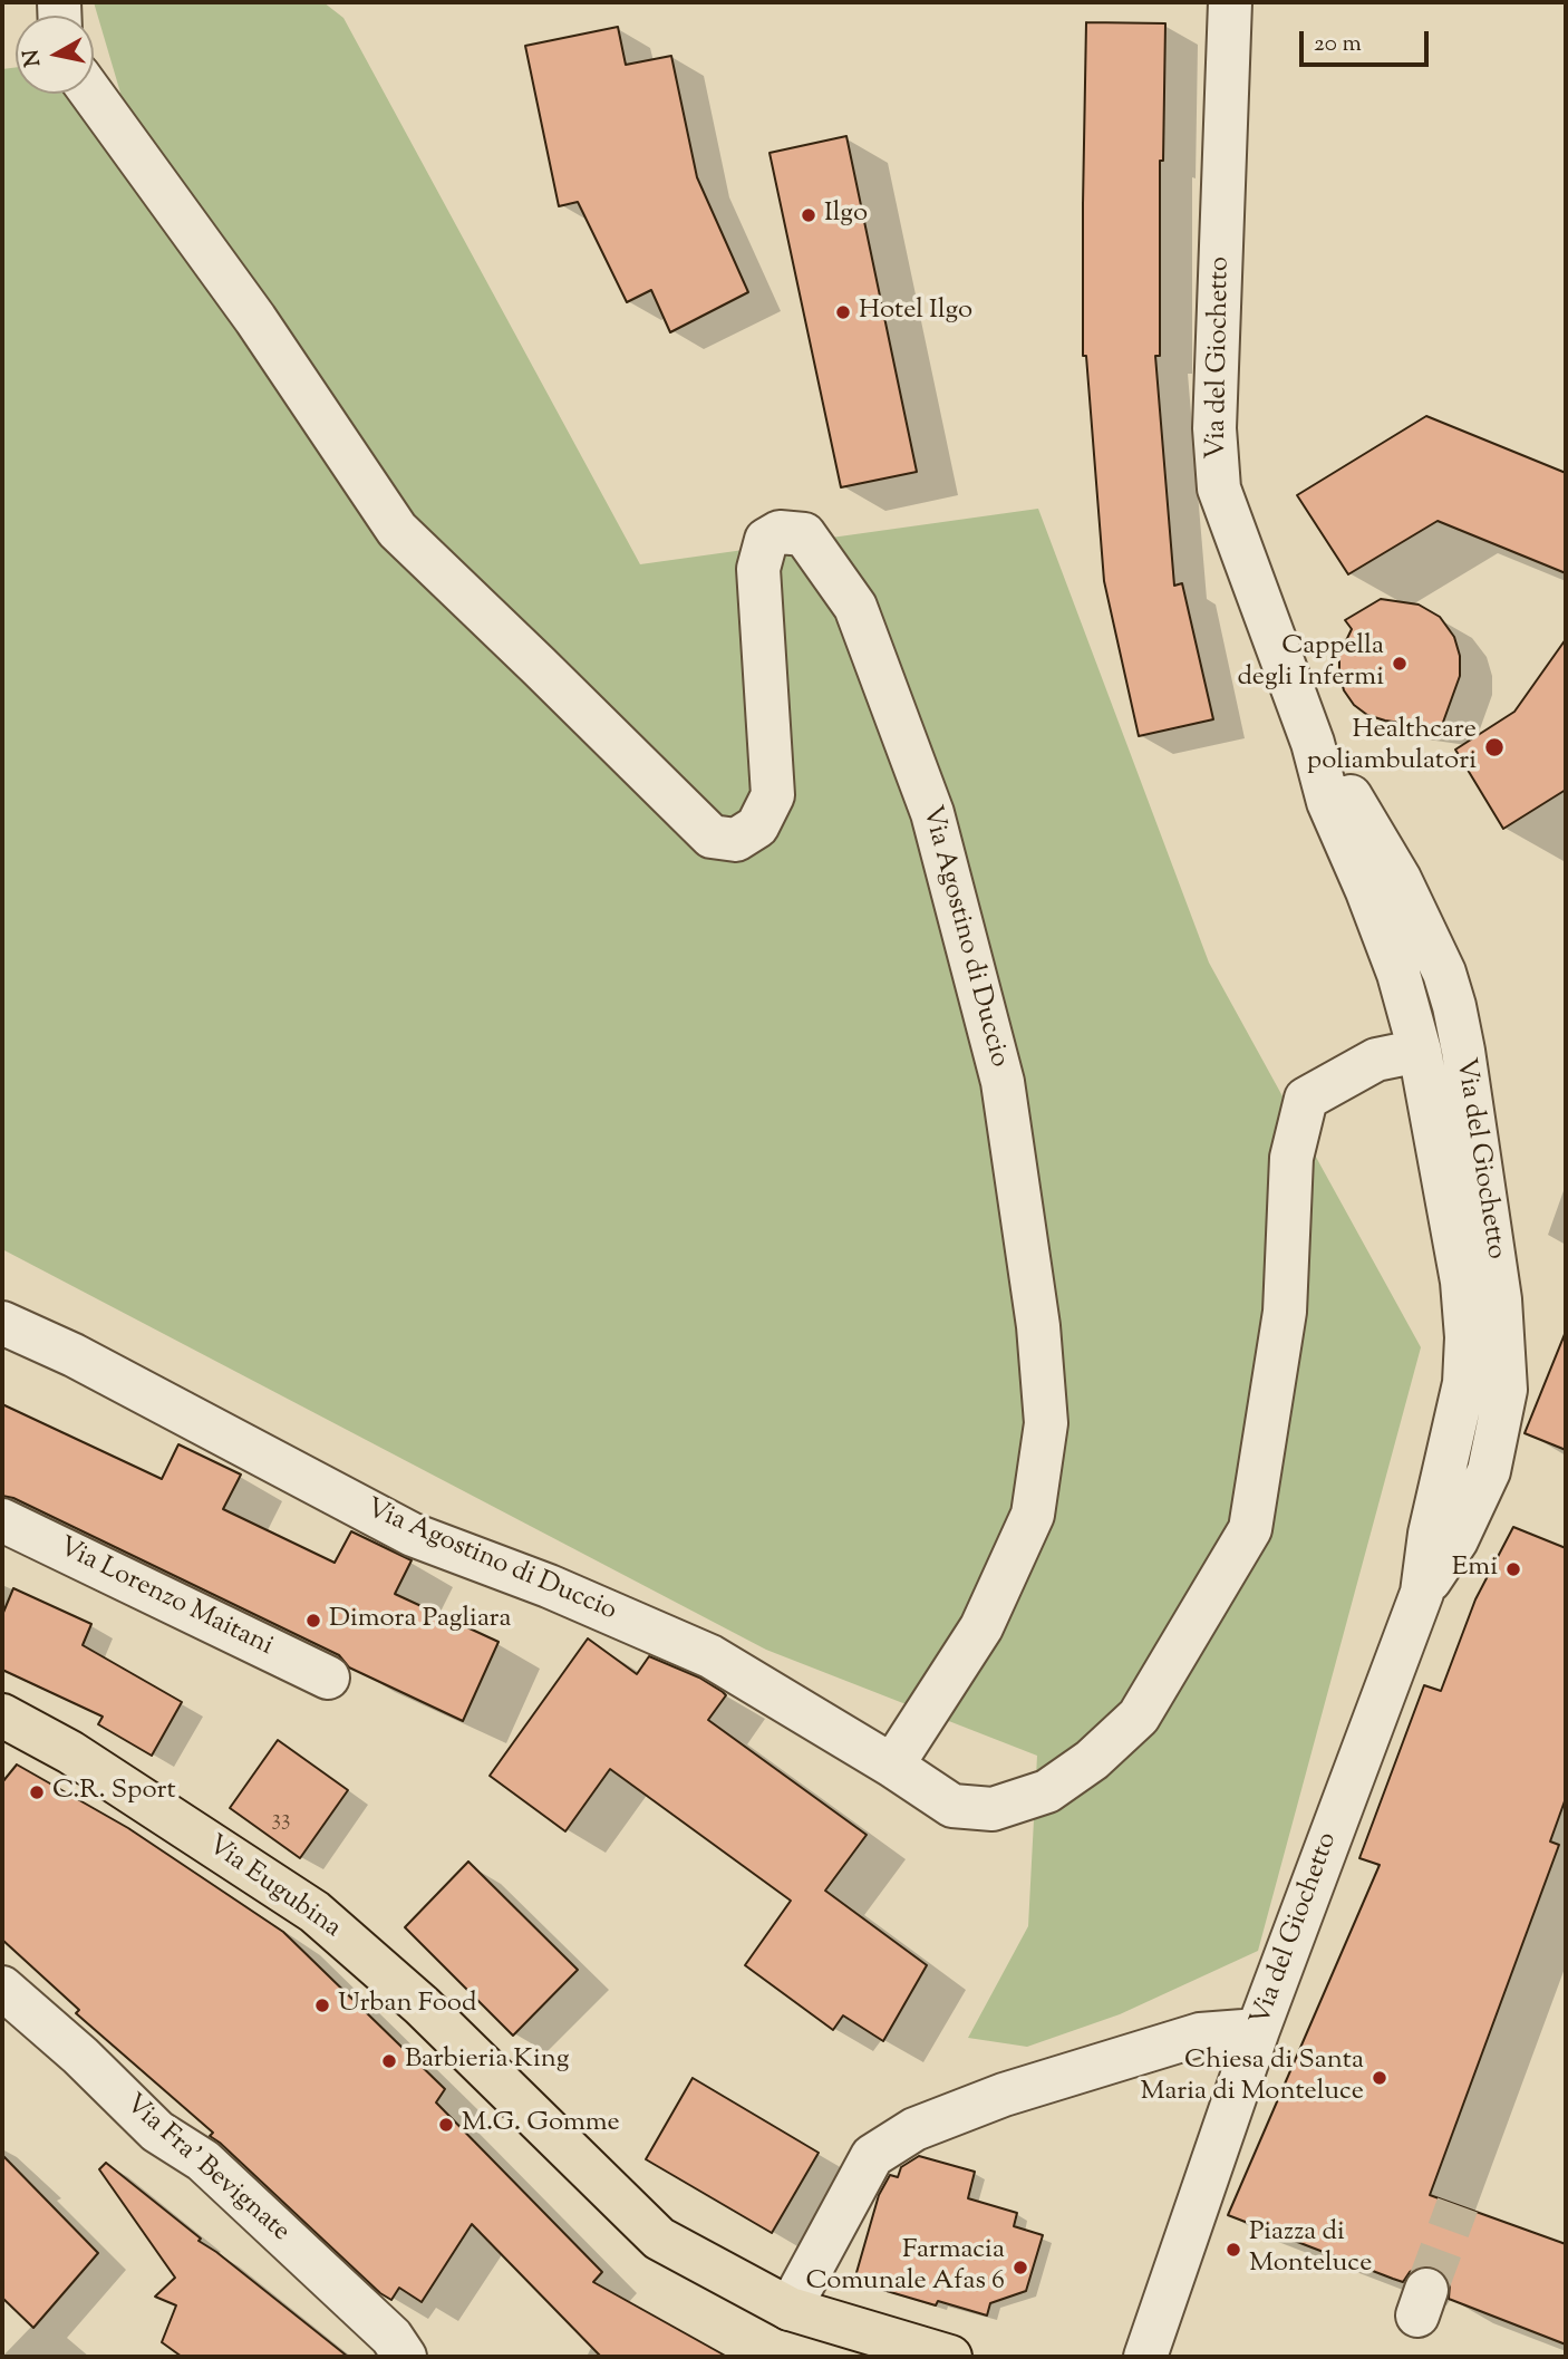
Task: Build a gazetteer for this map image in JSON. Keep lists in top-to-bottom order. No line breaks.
{"streets":{"main road":["Via Eugubina"],"street":["Via del Giochetto","Via Agostino di Duccio","Via Lorenzo Maitani","Via Fra' Bevignate"]},"crossings":[["Via del Giochetto","Via Agostino di Duccio"]],"places":["Ilgo","Hotel Ilgo","Cappella degli Infermi","Healthcare poliambulatori","Emi","Dimora Pagliara","C.R. Sport","Urban Food","Barbieria King","Chiesa di Santa Maria di Monteluce","M.G. Gomme","Piazza di Monteluce","Farmacia Comunale Afas 6"],"house_numbers":["33"],"scale_bar":"20 m","north":"left"}
